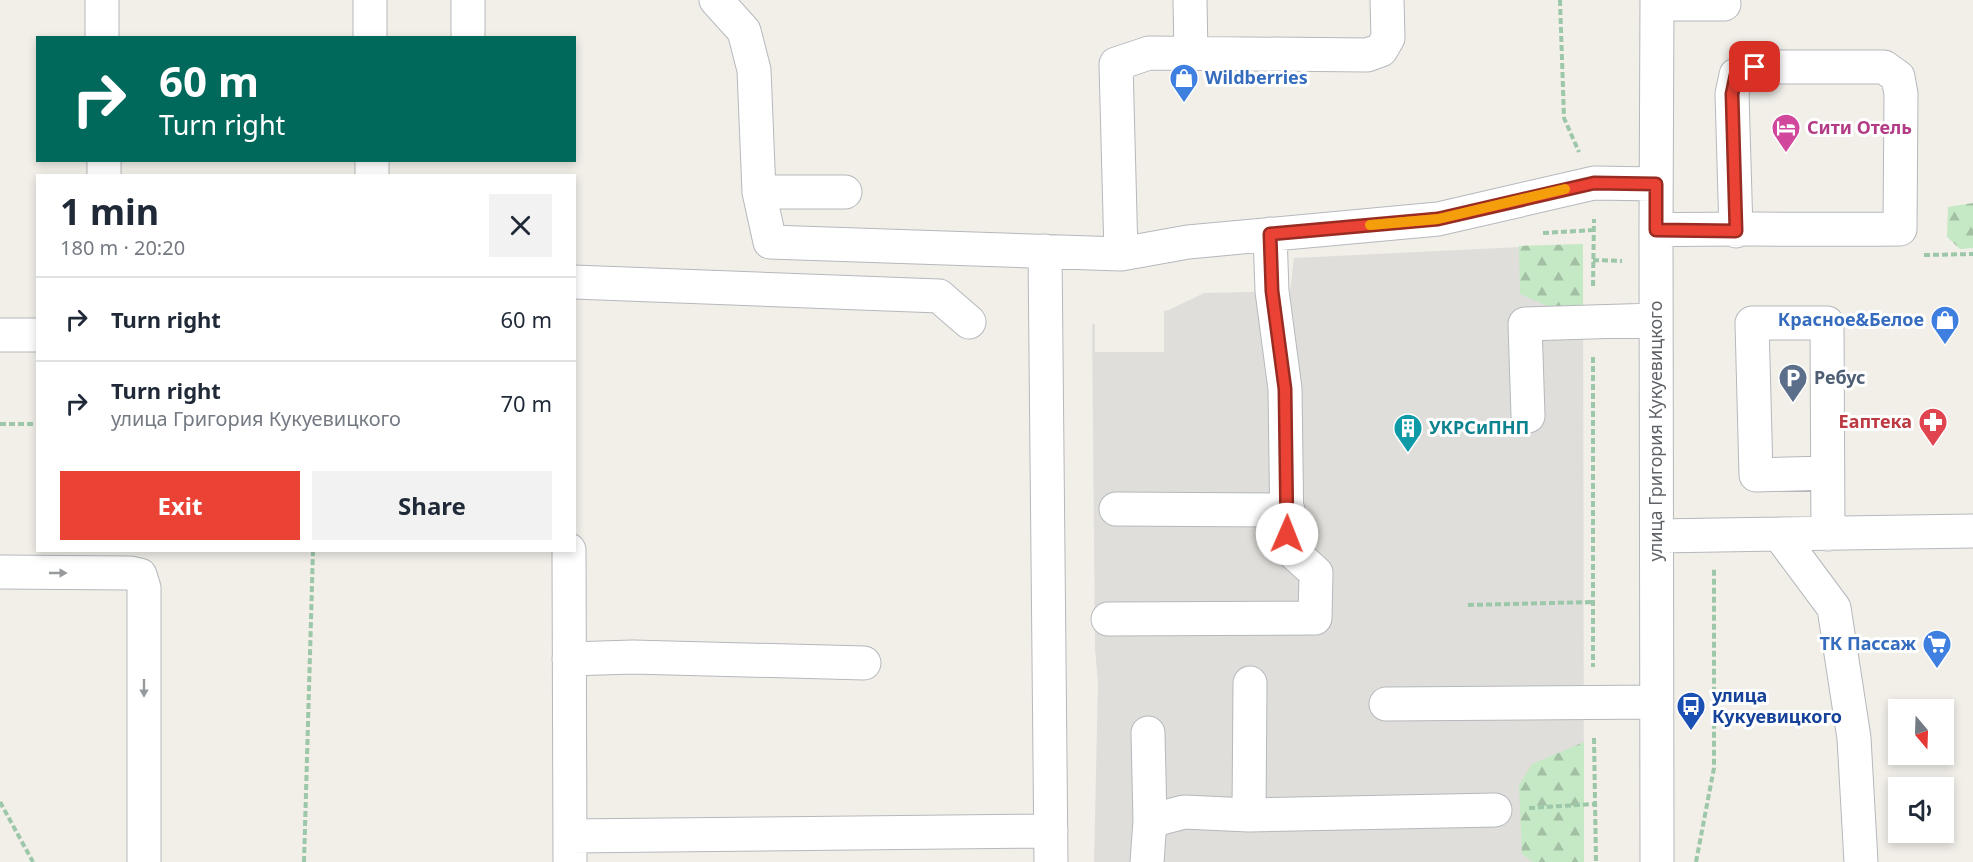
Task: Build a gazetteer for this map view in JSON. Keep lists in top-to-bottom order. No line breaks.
{"streets":{"street":["улица Григория Кукуевицкого"]},"places":{"shop":["Wildberries","Красное&Белое"],"hotel":["Сити Отель"],"parking":["Ребус"],"pharmacy":["Еаптека"],"building":["УКРСиПНП"],"supermarket":["ТК Пассаж"],"bus stop":["улица Кукуевицкого"]},"north":"bottom","page":{"turn":["60 m","Turn right"],"heading":["1 min","180 m · 20:20"],"list":[{"name":"Turn right","value":"60 m"},{"name":"Turn right","note":"улица Григория Кукуевицкого","value":"70 m"}],"buttons":["Exit","Share"]}}
